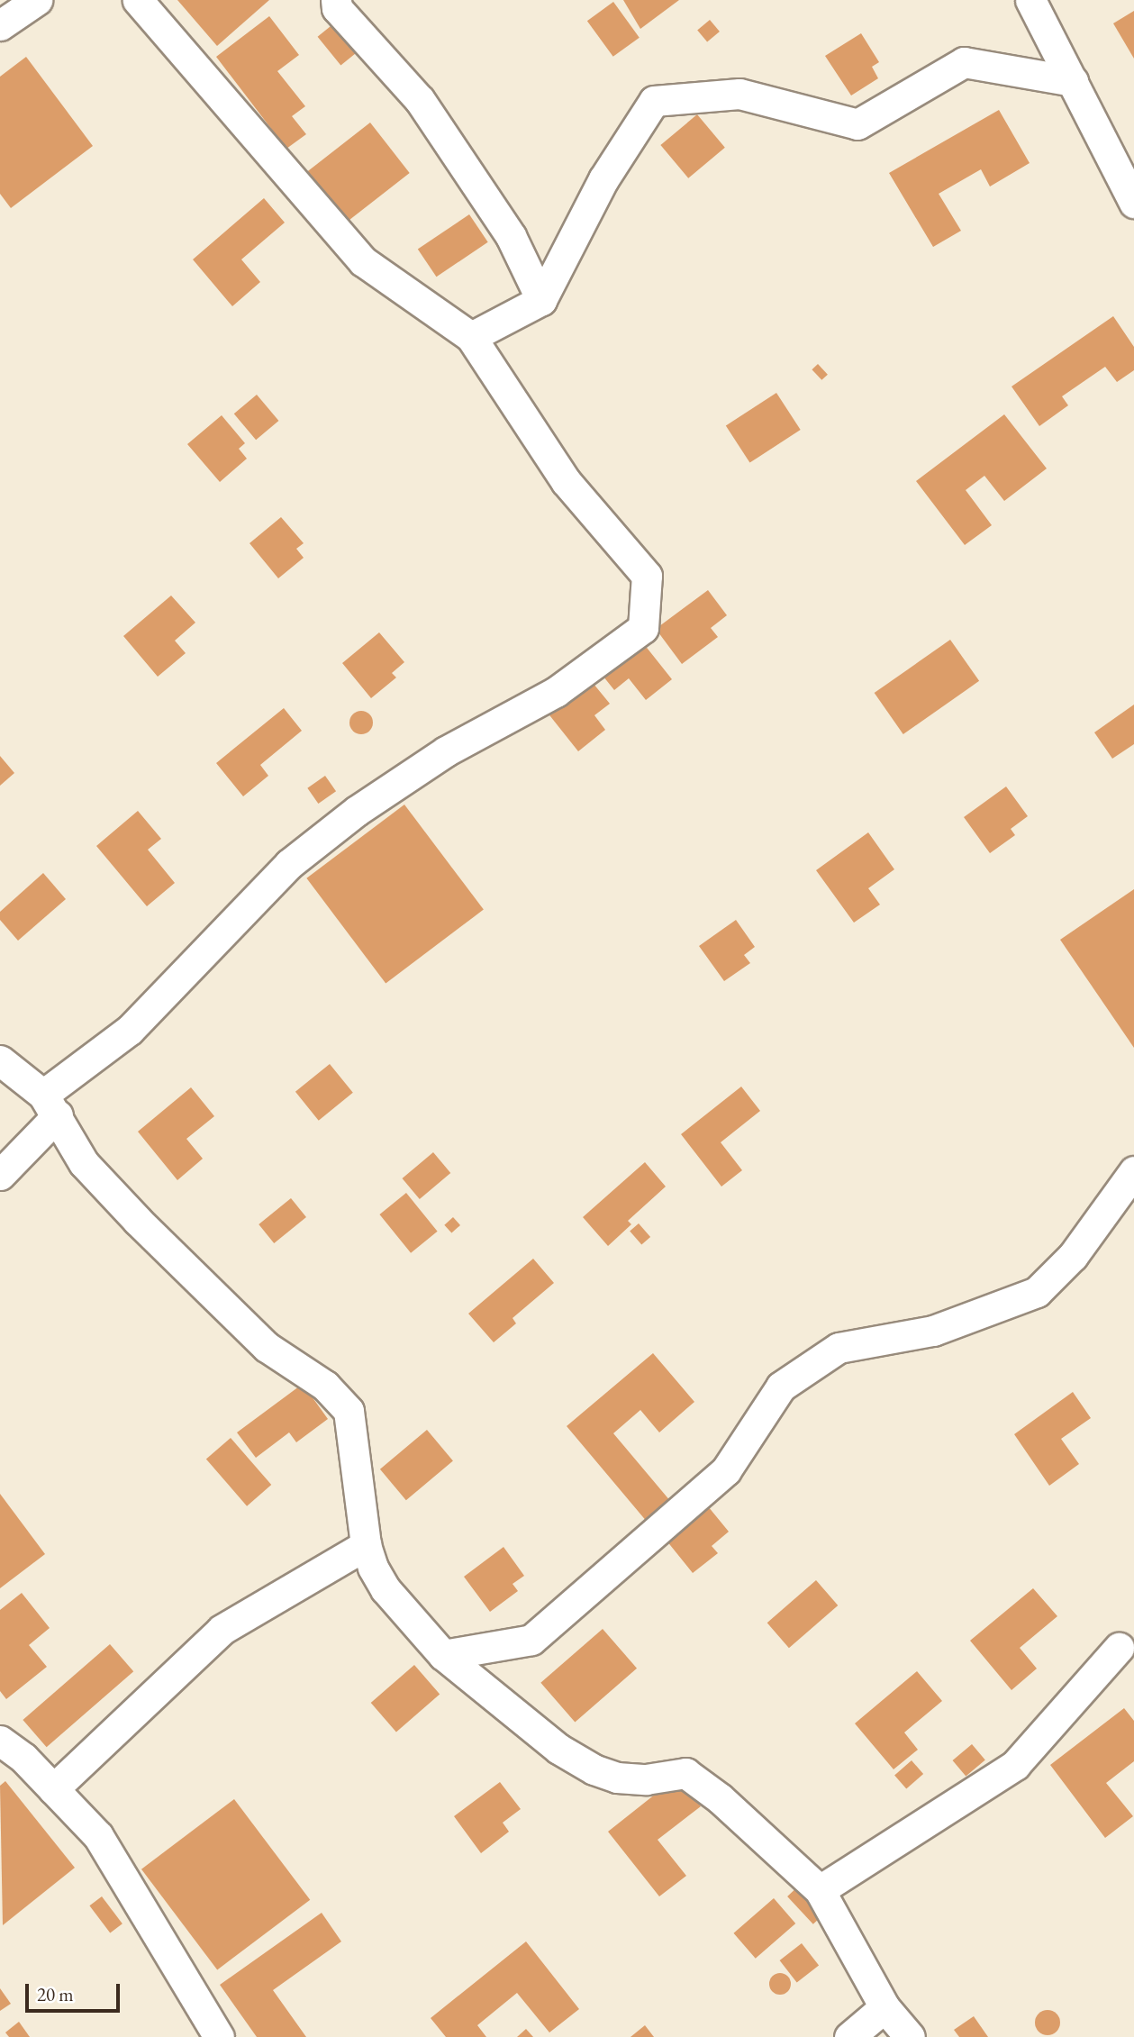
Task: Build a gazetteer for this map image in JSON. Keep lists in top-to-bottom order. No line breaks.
{"scale_bar":"20 m"}
